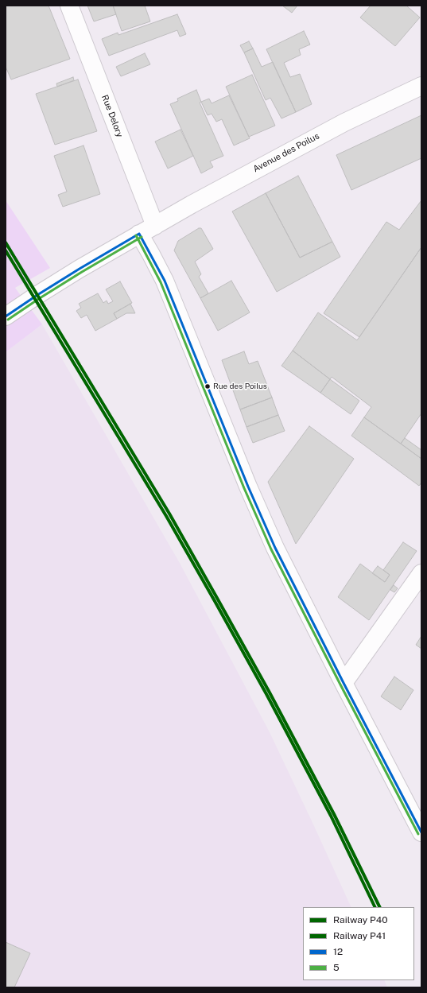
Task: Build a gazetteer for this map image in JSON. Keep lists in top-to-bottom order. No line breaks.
{"streets":{"street":["Rue Delory","Avenue des Poilus"]},"crossings":[["Rue Delory","Avenue des Poilus"]],"places":["Rue des Poilus"],"lines":["transit line 12","transit line 5","rail line P40","rail line P41"],"legend":["Railway P40","Railway P41","12","5"]}
